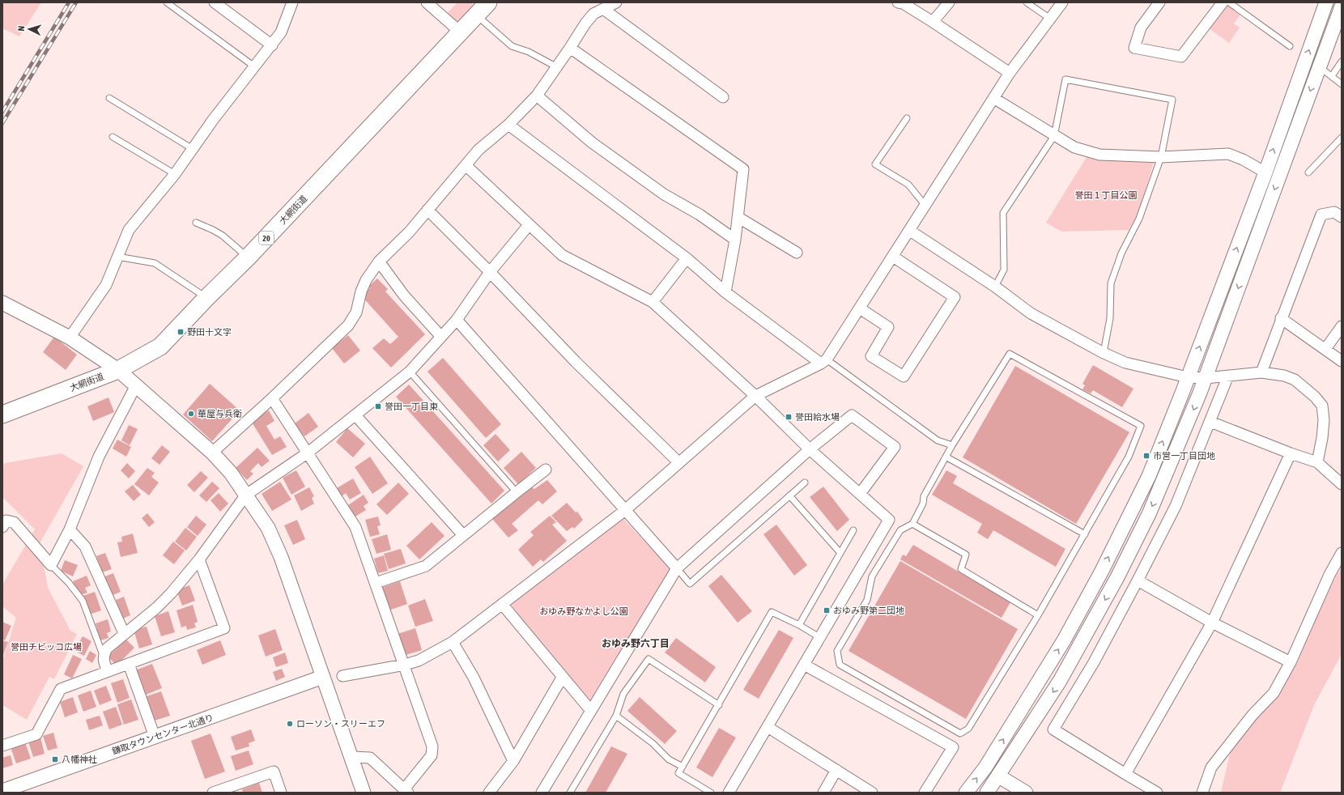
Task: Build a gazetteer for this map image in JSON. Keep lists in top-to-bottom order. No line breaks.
{"streets":{"main road":["大網街道","20"],"street":["鎌取タウンセンター北通り"]},"districts":["おゆみ野六丁目"],"parks":["誉田１丁目公園","おゆみ野なかよし公園","誉田チビッコ広場"],"places":{"transit":["野田十文字","誉田一丁目東","誉田給水場","市営一丁目団地","おゆみ野第二団地","八幡神社"],"other":["華屋与兵衛","ローソン・スリーエフ"]},"north":"left"}
